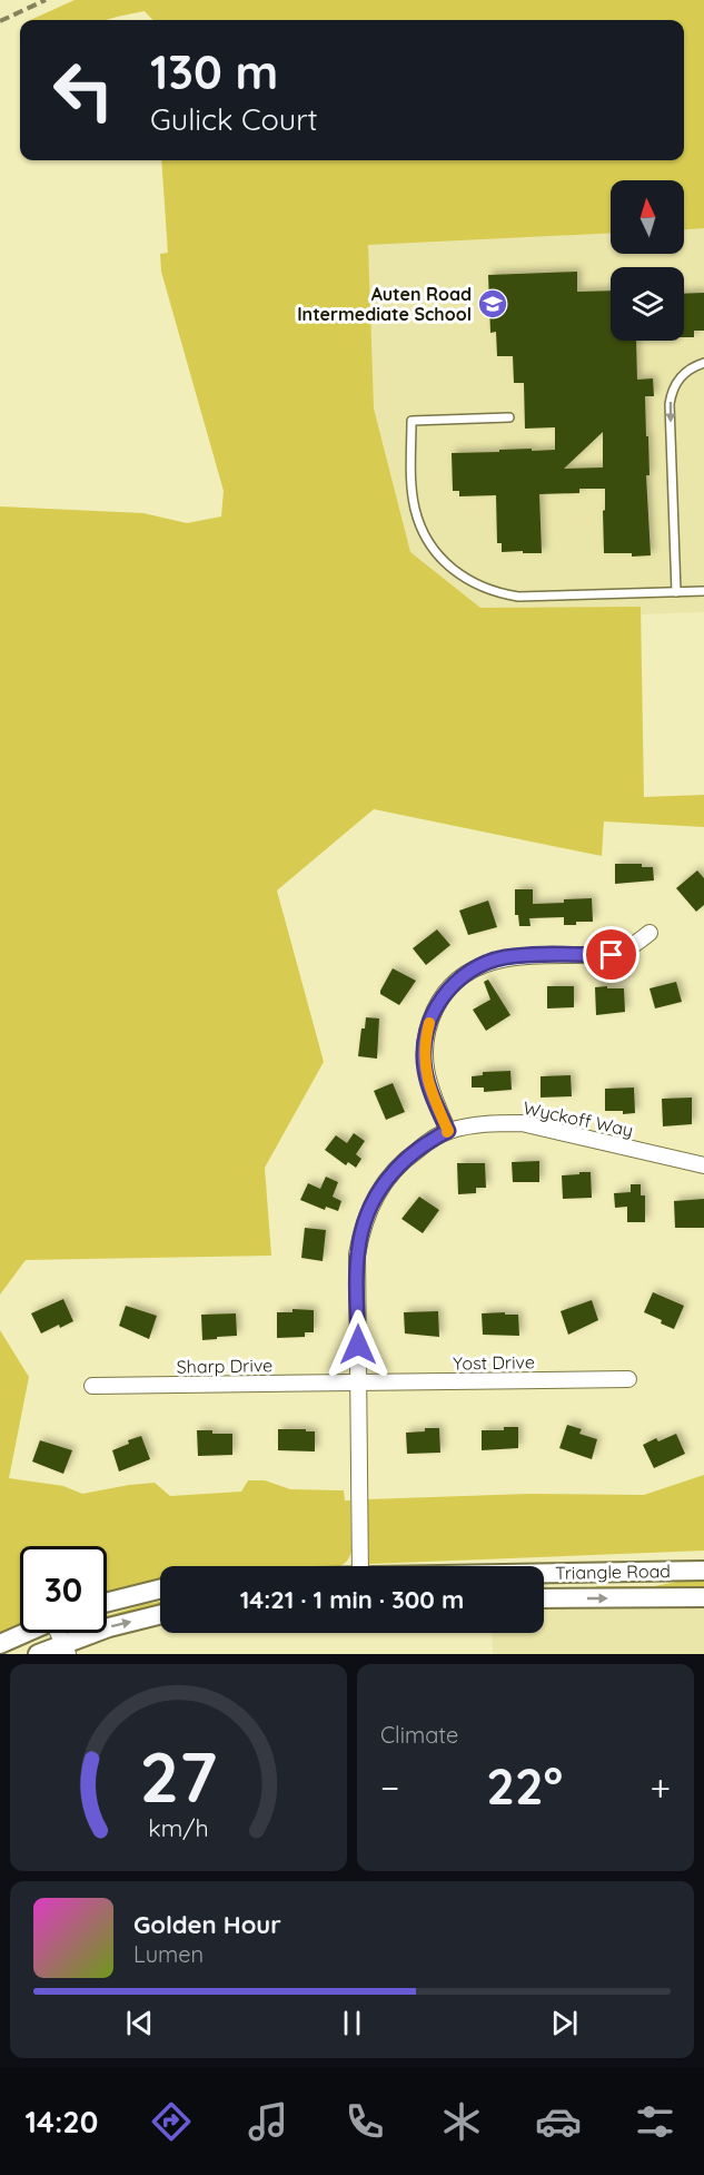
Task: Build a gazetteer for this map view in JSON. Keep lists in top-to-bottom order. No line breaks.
{"streets":{"street":["Wyckoff Way","Yost Drive","Sharp Drive","Triangle Road"]},"crossings":[["Wyckoff Way","Yost Drive"],["Wyckoff Way","Sharp Drive"],["Yost Drive","Sharp Drive"]],"places":{"school or university":["Auten Road Intermediate School"]},"north":"top","page":{"turn":["130 m","Gulick Court"],"limit":"30","trip":"14:21 · 1 min · 300 m","tile":"Climate","heat":["−","22°","+"],"song":["Golden Hour","Lumen"],"tabs":"14:20","gauge":["27","km/h"]}}
